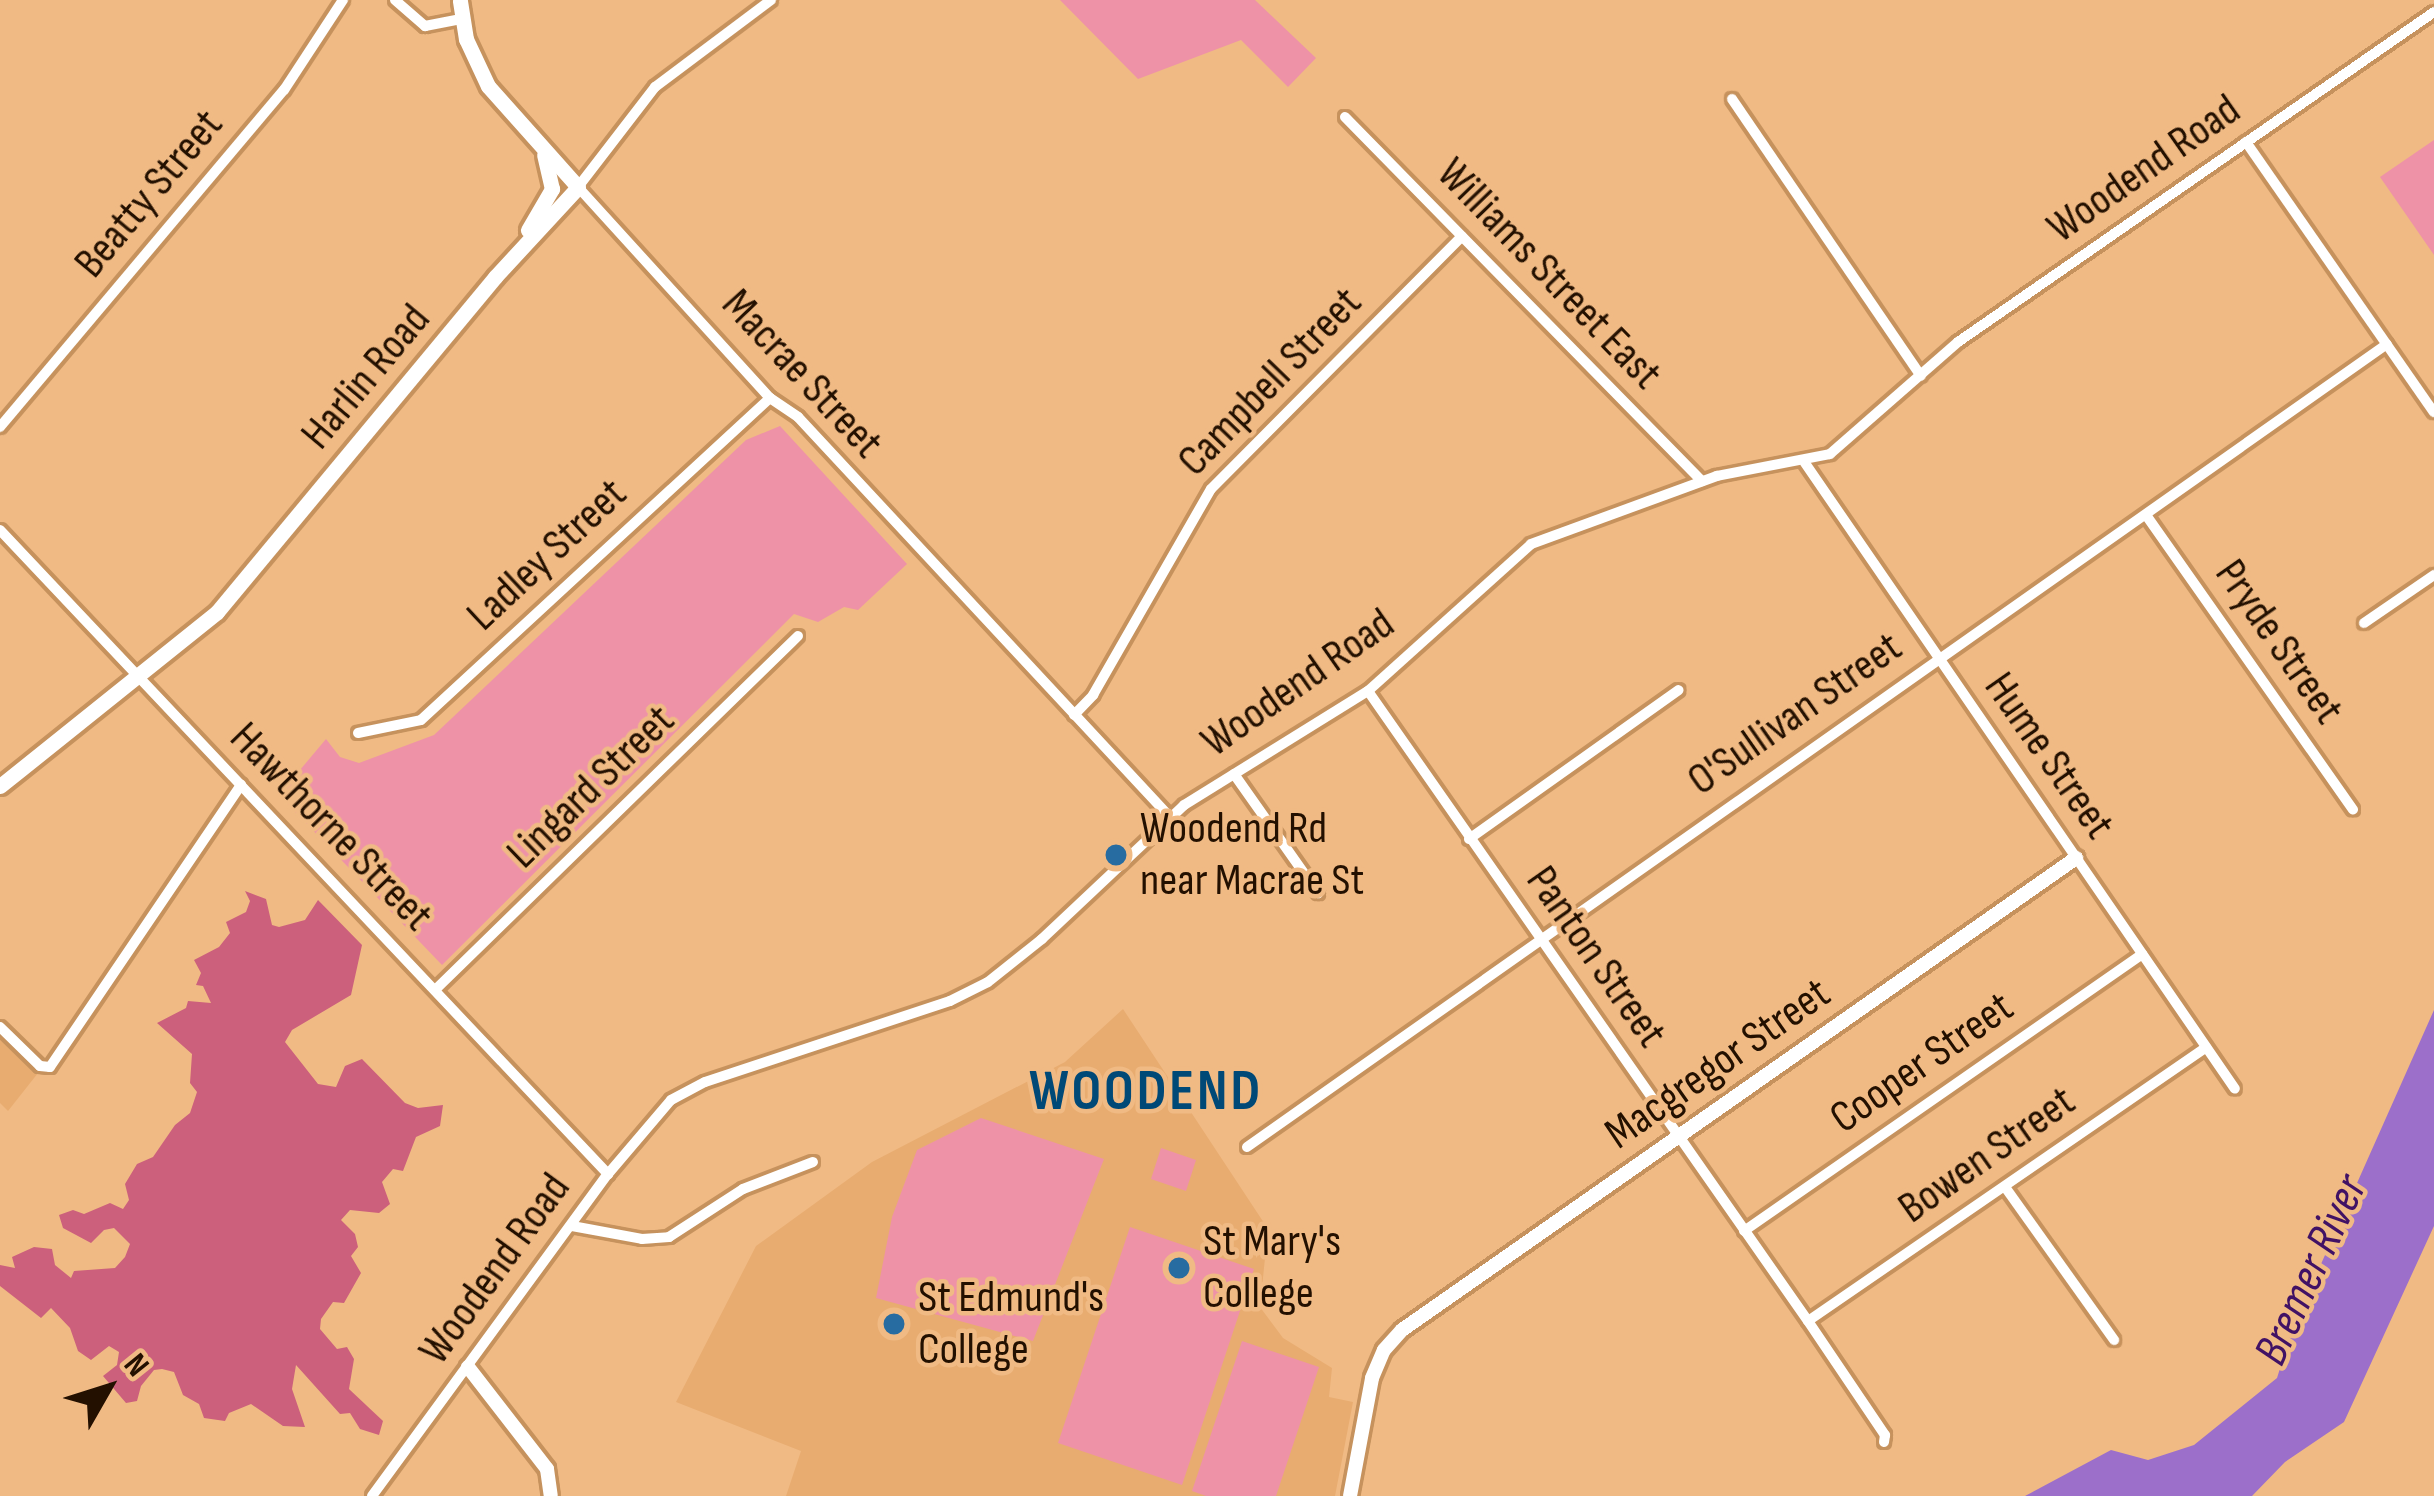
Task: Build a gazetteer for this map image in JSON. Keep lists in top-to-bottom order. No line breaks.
{"streets":{"main road":["Macrae Street","Harlin Road"],"street":["Woodend Road","Beatty Street","Williams Street East","Campbell Street","Ladley Street","Pryde Street","O'Sullivan Street","Hume Street","Lingard Street","Hawthorne Street","Panton Street","Cooper Street","Macgregor Street","Bowen Street"]},"crossings":[["Woodend Road","Williams Street East"],["Woodend Road","Macrae Street"],["Woodend Road","Hume Street"],["Woodend Road","Hawthorne Street"],["Woodend Road","Panton Street"],["Williams Street East","Campbell Street"],["Macrae Street","Harlin Road"],["Macrae Street","Campbell Street"],["Macrae Street","Ladley Street"],["Harlin Road","Hawthorne Street"],["Pryde Street","O'Sullivan Street"],["O'Sullivan Street","Hume Street"],["O'Sullivan Street","Panton Street"],["Hume Street","Cooper Street"],["Hume Street","Macgregor Street"],["Hume Street","Bowen Street"],["Lingard Street","Hawthorne Street"],["Panton Street","Cooper Street"],["Panton Street","Macgregor Street"],["Panton Street","Bowen Street"]],"districts":["WOODEND"],"water":["Bremer River"],"places":["Woodend Rd near Macrae St","St Mary's College","St Edmund's College"],"north":"top right"}
